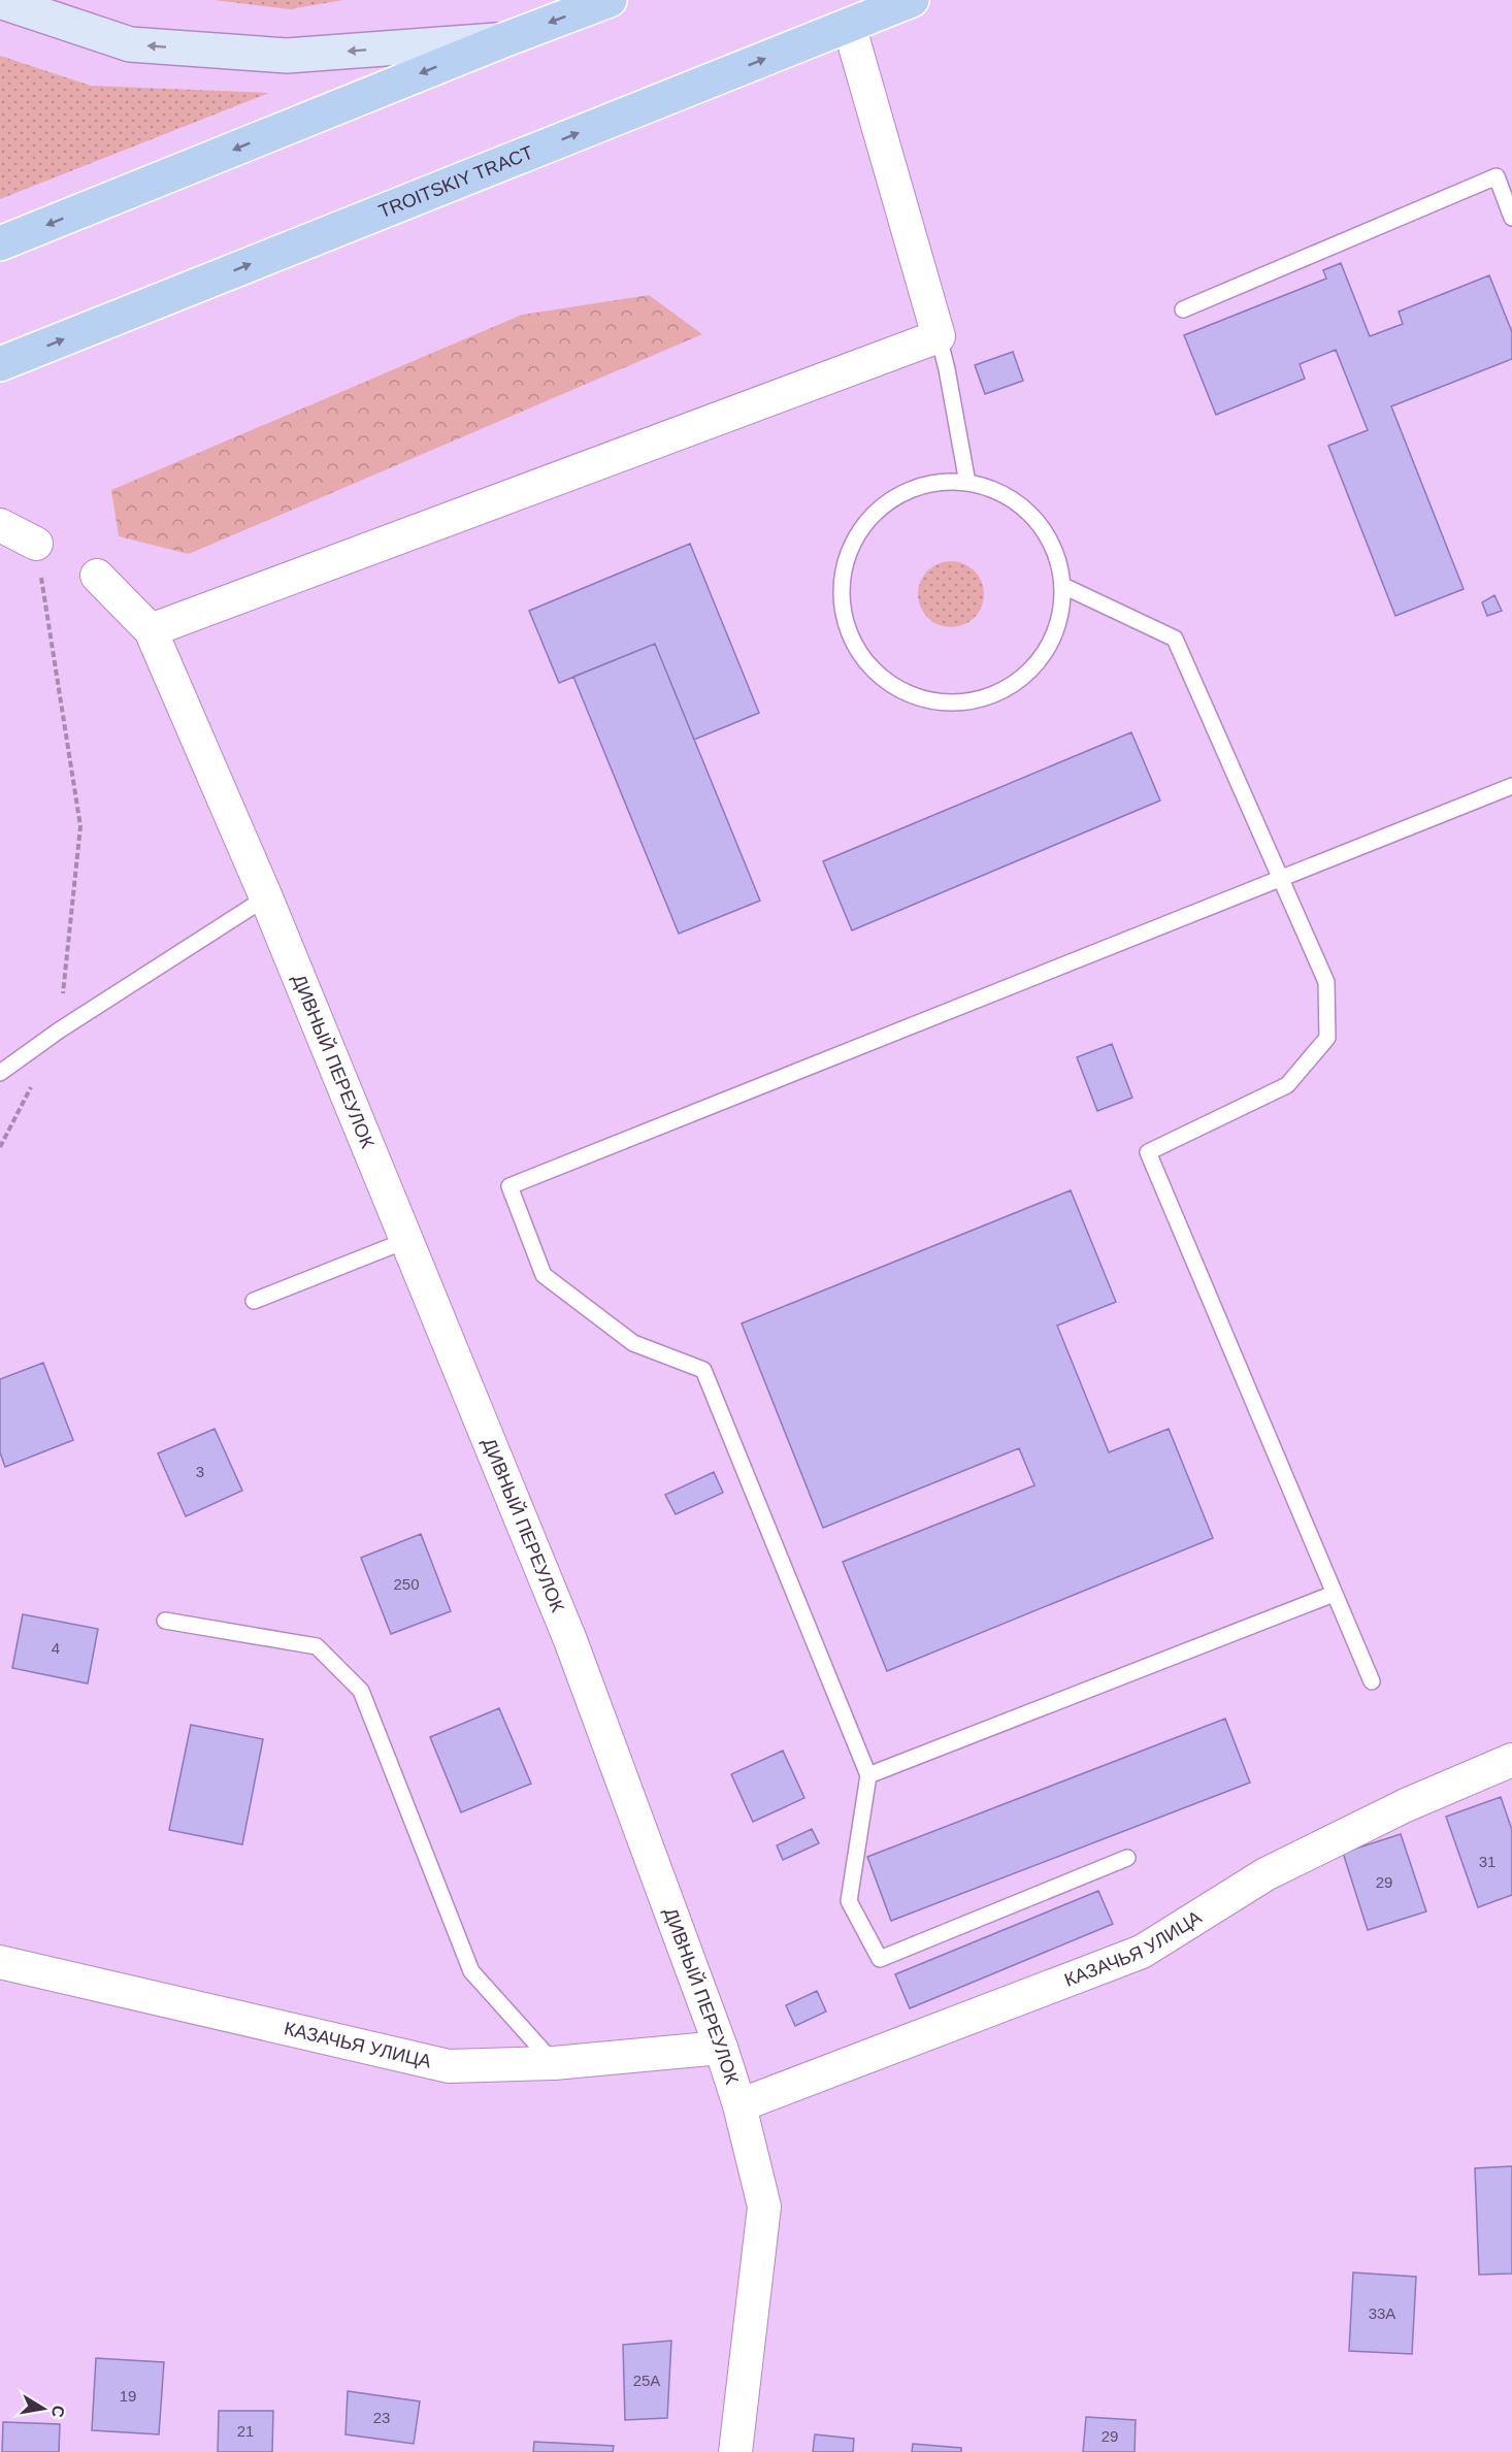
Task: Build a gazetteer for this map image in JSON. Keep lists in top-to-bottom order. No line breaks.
{"streets":{"main road":["TROITSKIY TRACT"],"street":["ДИВНЫЙ ПЕРЕУЛОК","КАЗАЧЬЯ УЛИЦА"]},"crossings":[["ДИВНЫЙ ПЕРЕУЛОК","КАЗАЧЬЯ УЛИЦА"]],"house_numbers":["3","250","4","31","29","33А","25А","19","23","21","29"],"north":"right"}
